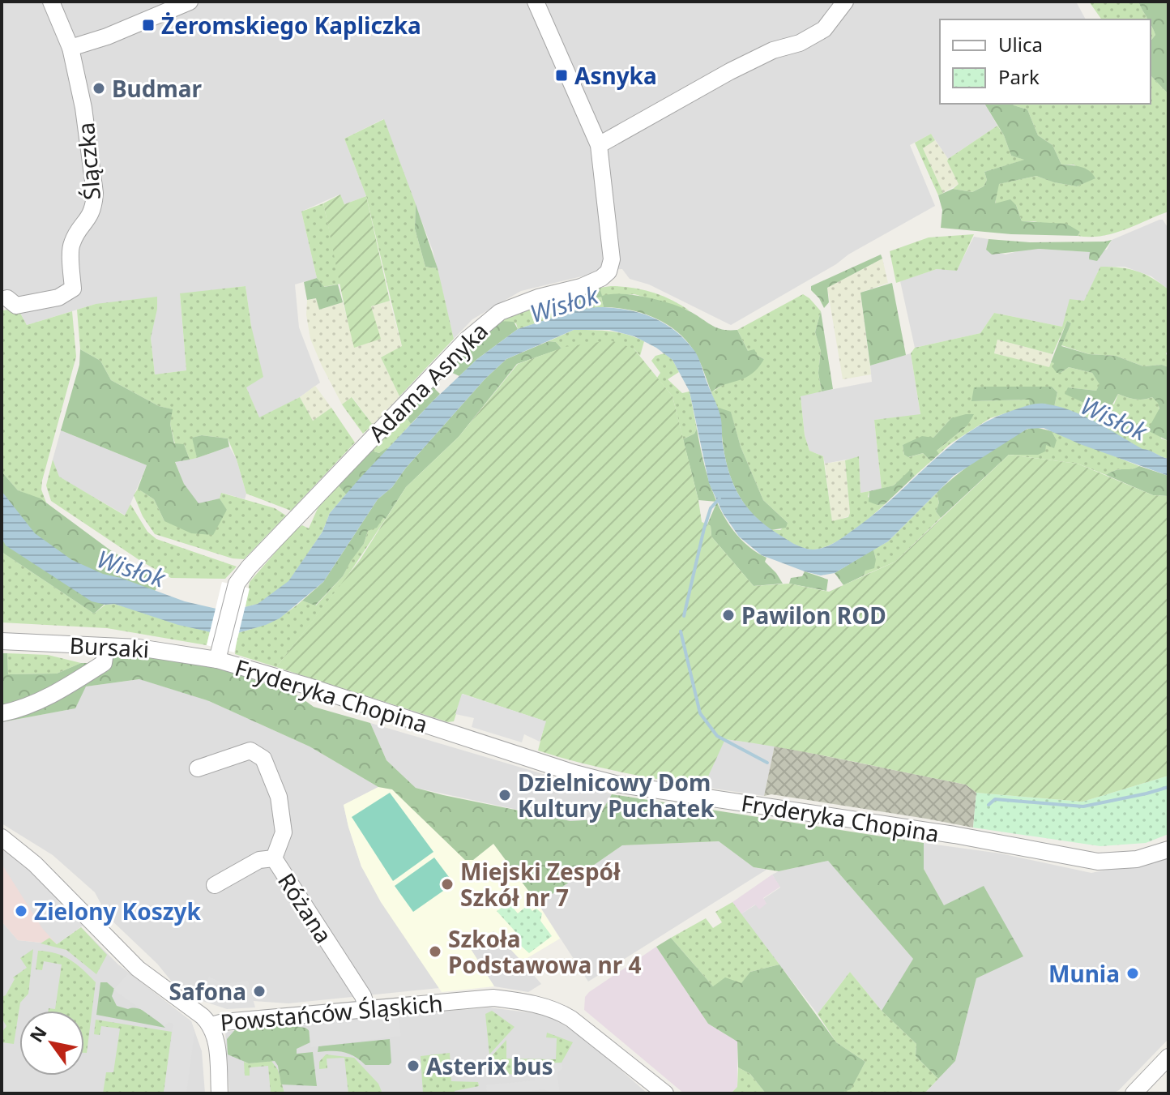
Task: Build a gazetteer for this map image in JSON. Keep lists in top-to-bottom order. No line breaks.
{"streets":{"street":["Ślączka","Adama Asnyka","Bursaki","Fryderyka Chopina","Różana","Powstańców Śląskich"]},"crossings":[["Adama Asnyka","Bursaki"],["Adama Asnyka","Fryderyka Chopina"],["Bursaki","Fryderyka Chopina"],["Różana","Powstańców Śląskich"]],"water":["Wisłok"],"places":{"transit":["Żeromskiego Kapliczka","Asnyka"],"other":["Budmar","Pawilon ROD","Dzielnicowy Dom Kultury Puchatek","Miejski Zespół Szkół nr 7","Zielony Koszyk","Szkoła Podstawowa nr 4","Munia","Safona","Asterix bus"]},"legend":["Ulica","Park"],"north":"top left"}
